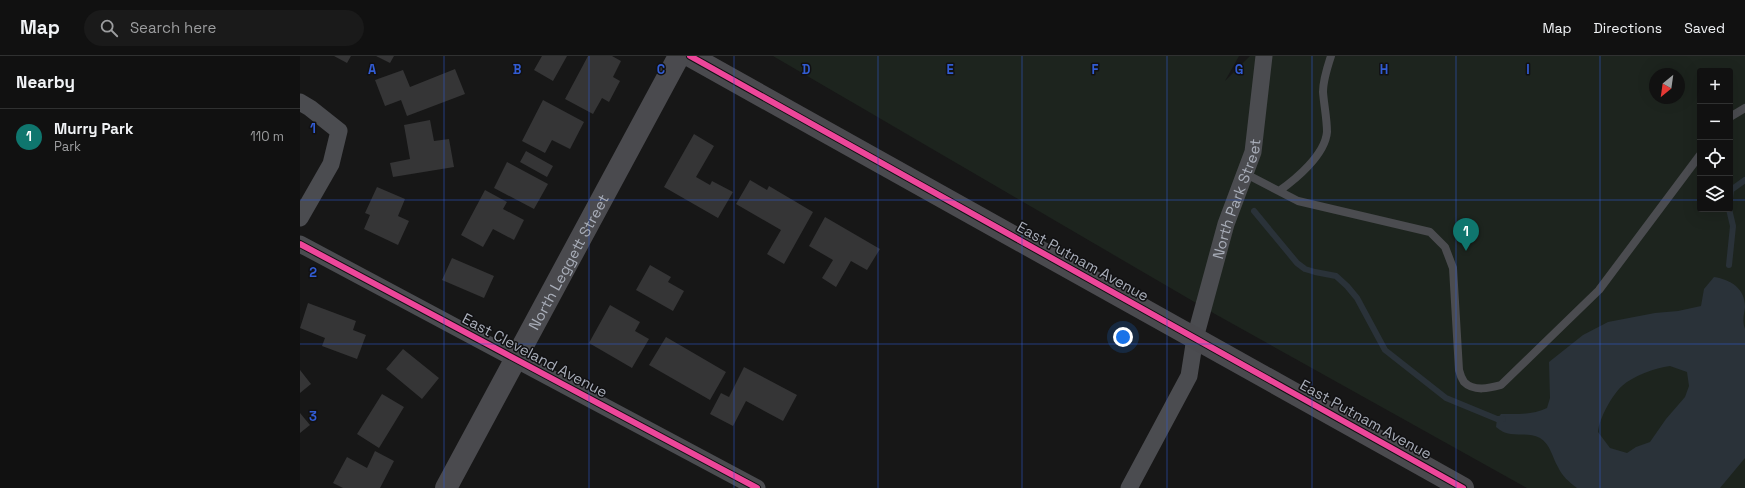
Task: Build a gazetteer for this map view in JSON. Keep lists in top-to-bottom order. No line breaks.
{"streets":{"street":["North Park Street","North Leggett Street","East Putnam Avenue","East Cleveland Avenue"]},"crossings":[["North Park Street","East Putnam Avenue"],["North Leggett Street","East Cleveland Avenue"]],"north":"bottom left","page":{"header":"Map","search":"Search here","nav":["Map","Directions","Saved"],"heading":"Nearby","map_buttons":["+","−"],"list":[{"mark":"1","name":"Murry Park","note":"Park","value":"110 m"}],"pins":"1"},"grid":{"columns":["A","B","C","D","E","F","G","H","I"],"rows":["1","2","3"]}}
